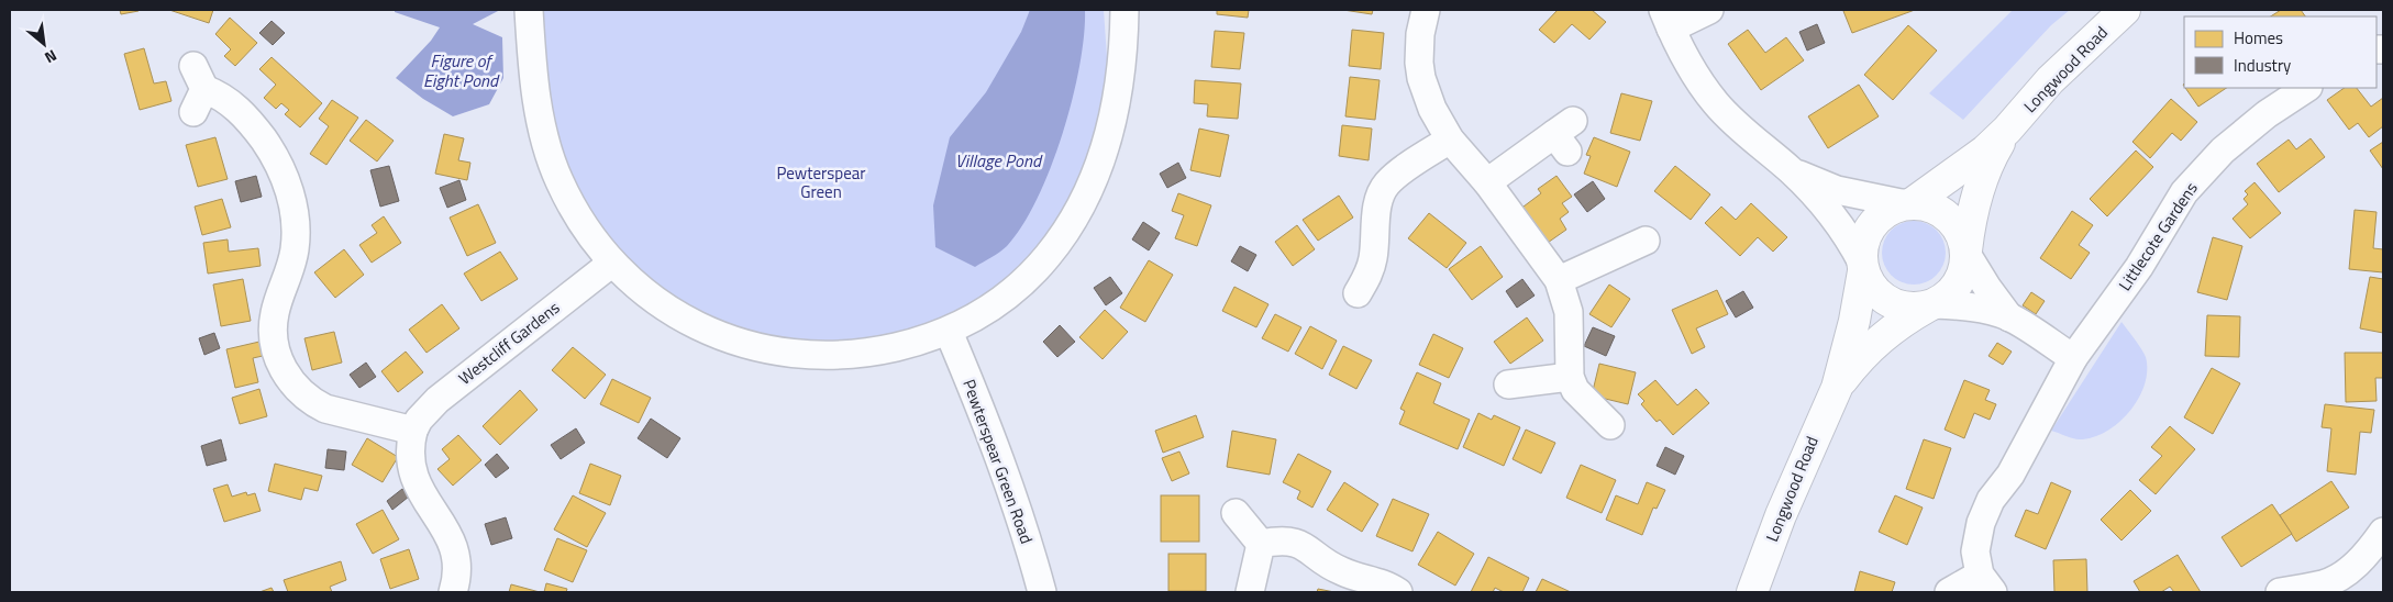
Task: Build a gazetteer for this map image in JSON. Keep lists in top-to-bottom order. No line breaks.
{"streets":{"street":["Longwood Road","Littlecote Gardens","Westcliff Gardens","Pewterspear Green Road"]},"water":["Figure of Eight Pond","Village Pond"],"parks":["Pewterspear Green"],"legend":["Homes","Industry"],"north":"bottom right"}
